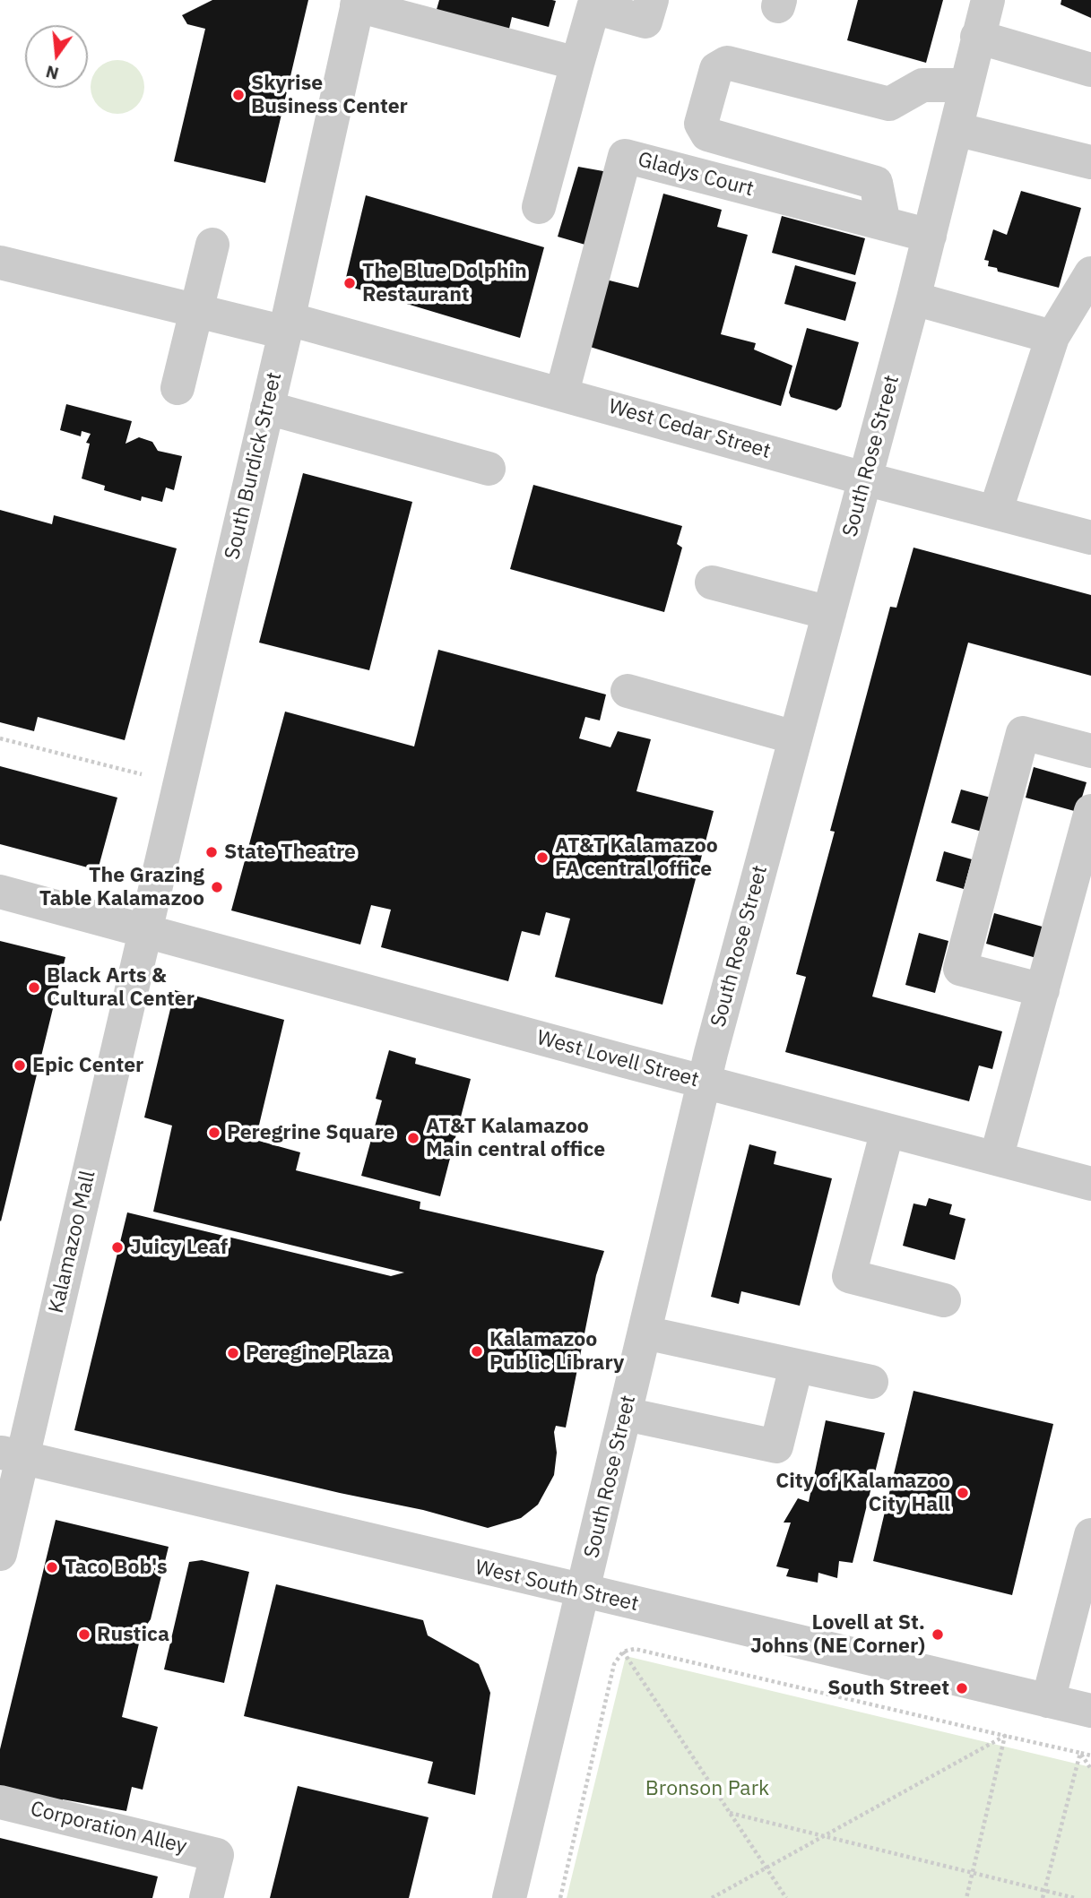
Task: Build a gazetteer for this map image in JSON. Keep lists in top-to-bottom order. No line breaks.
{"streets":{"street":["Gladys Court","West Cedar Street","South Rose Street","South Burdick Street","West Lovell Street","Kalamazoo Mall","West South Street","Corporation Alley"]},"crossings":[["Gladys Court","West Cedar Street"],["Gladys Court","South Rose Street"],["West Cedar Street","South Rose Street"],["West Cedar Street","South Burdick Street"],["South Rose Street","West Lovell Street"],["South Rose Street","West South Street"],["South Burdick Street","West Lovell Street"],["South Burdick Street","Kalamazoo Mall"],["West Lovell Street","Kalamazoo Mall"],["Kalamazoo Mall","West South Street"]],"parks":["Bronson Park"],"places":["Skyrise Business Center","The Blue Dolphin Restaurant","State Theatre","AT&T Kalamazoo FA central office","The Grazing Table Kalamazoo","Black Arts & Cultural Center","Epic Center","Peregrine Square","AT&T Kalamazoo Main central office","Juicy Leaf","Kalamazoo Public Library","Peregine Plaza","City of Kalamazoo City Hall","Taco Bob's","Rustica","Lovell at St. Johns (NE Corner)","South Street"],"north":"bottom"}
